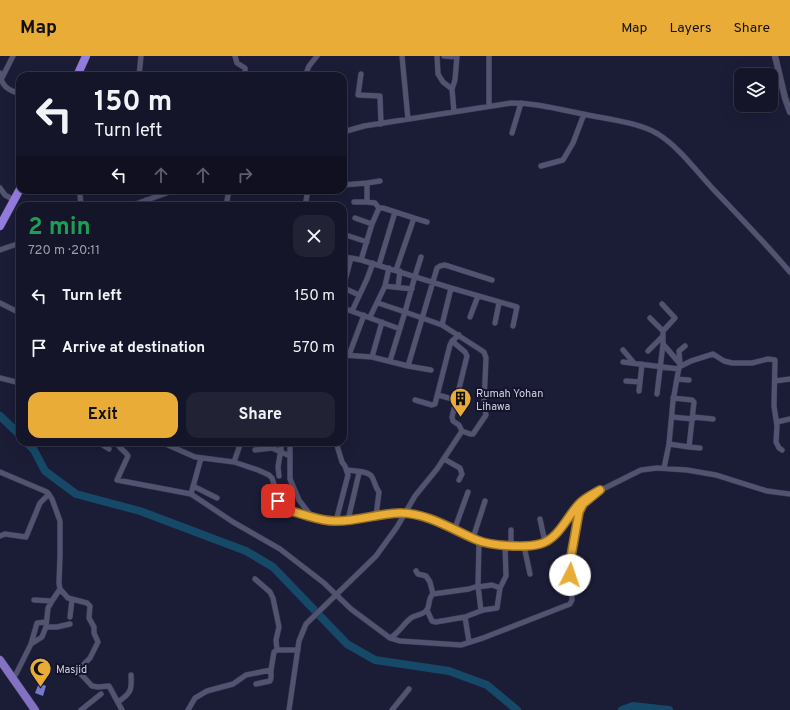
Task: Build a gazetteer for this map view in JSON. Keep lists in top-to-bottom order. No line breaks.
{"places":{"building":["Rumah Yohan Lihawa"],"mosque":["Masjid"]},"page":{"header":"Map","nav":["Map","Layers","Share"],"turn":["150 m","Turn left"],"heading":["2 min","720 m · 20:11"],"list":[{"name":"Turn left","value":"150 m"},{"name":"Arrive at destination","value":"570 m"}],"buttons":["Exit","Share"]}}
